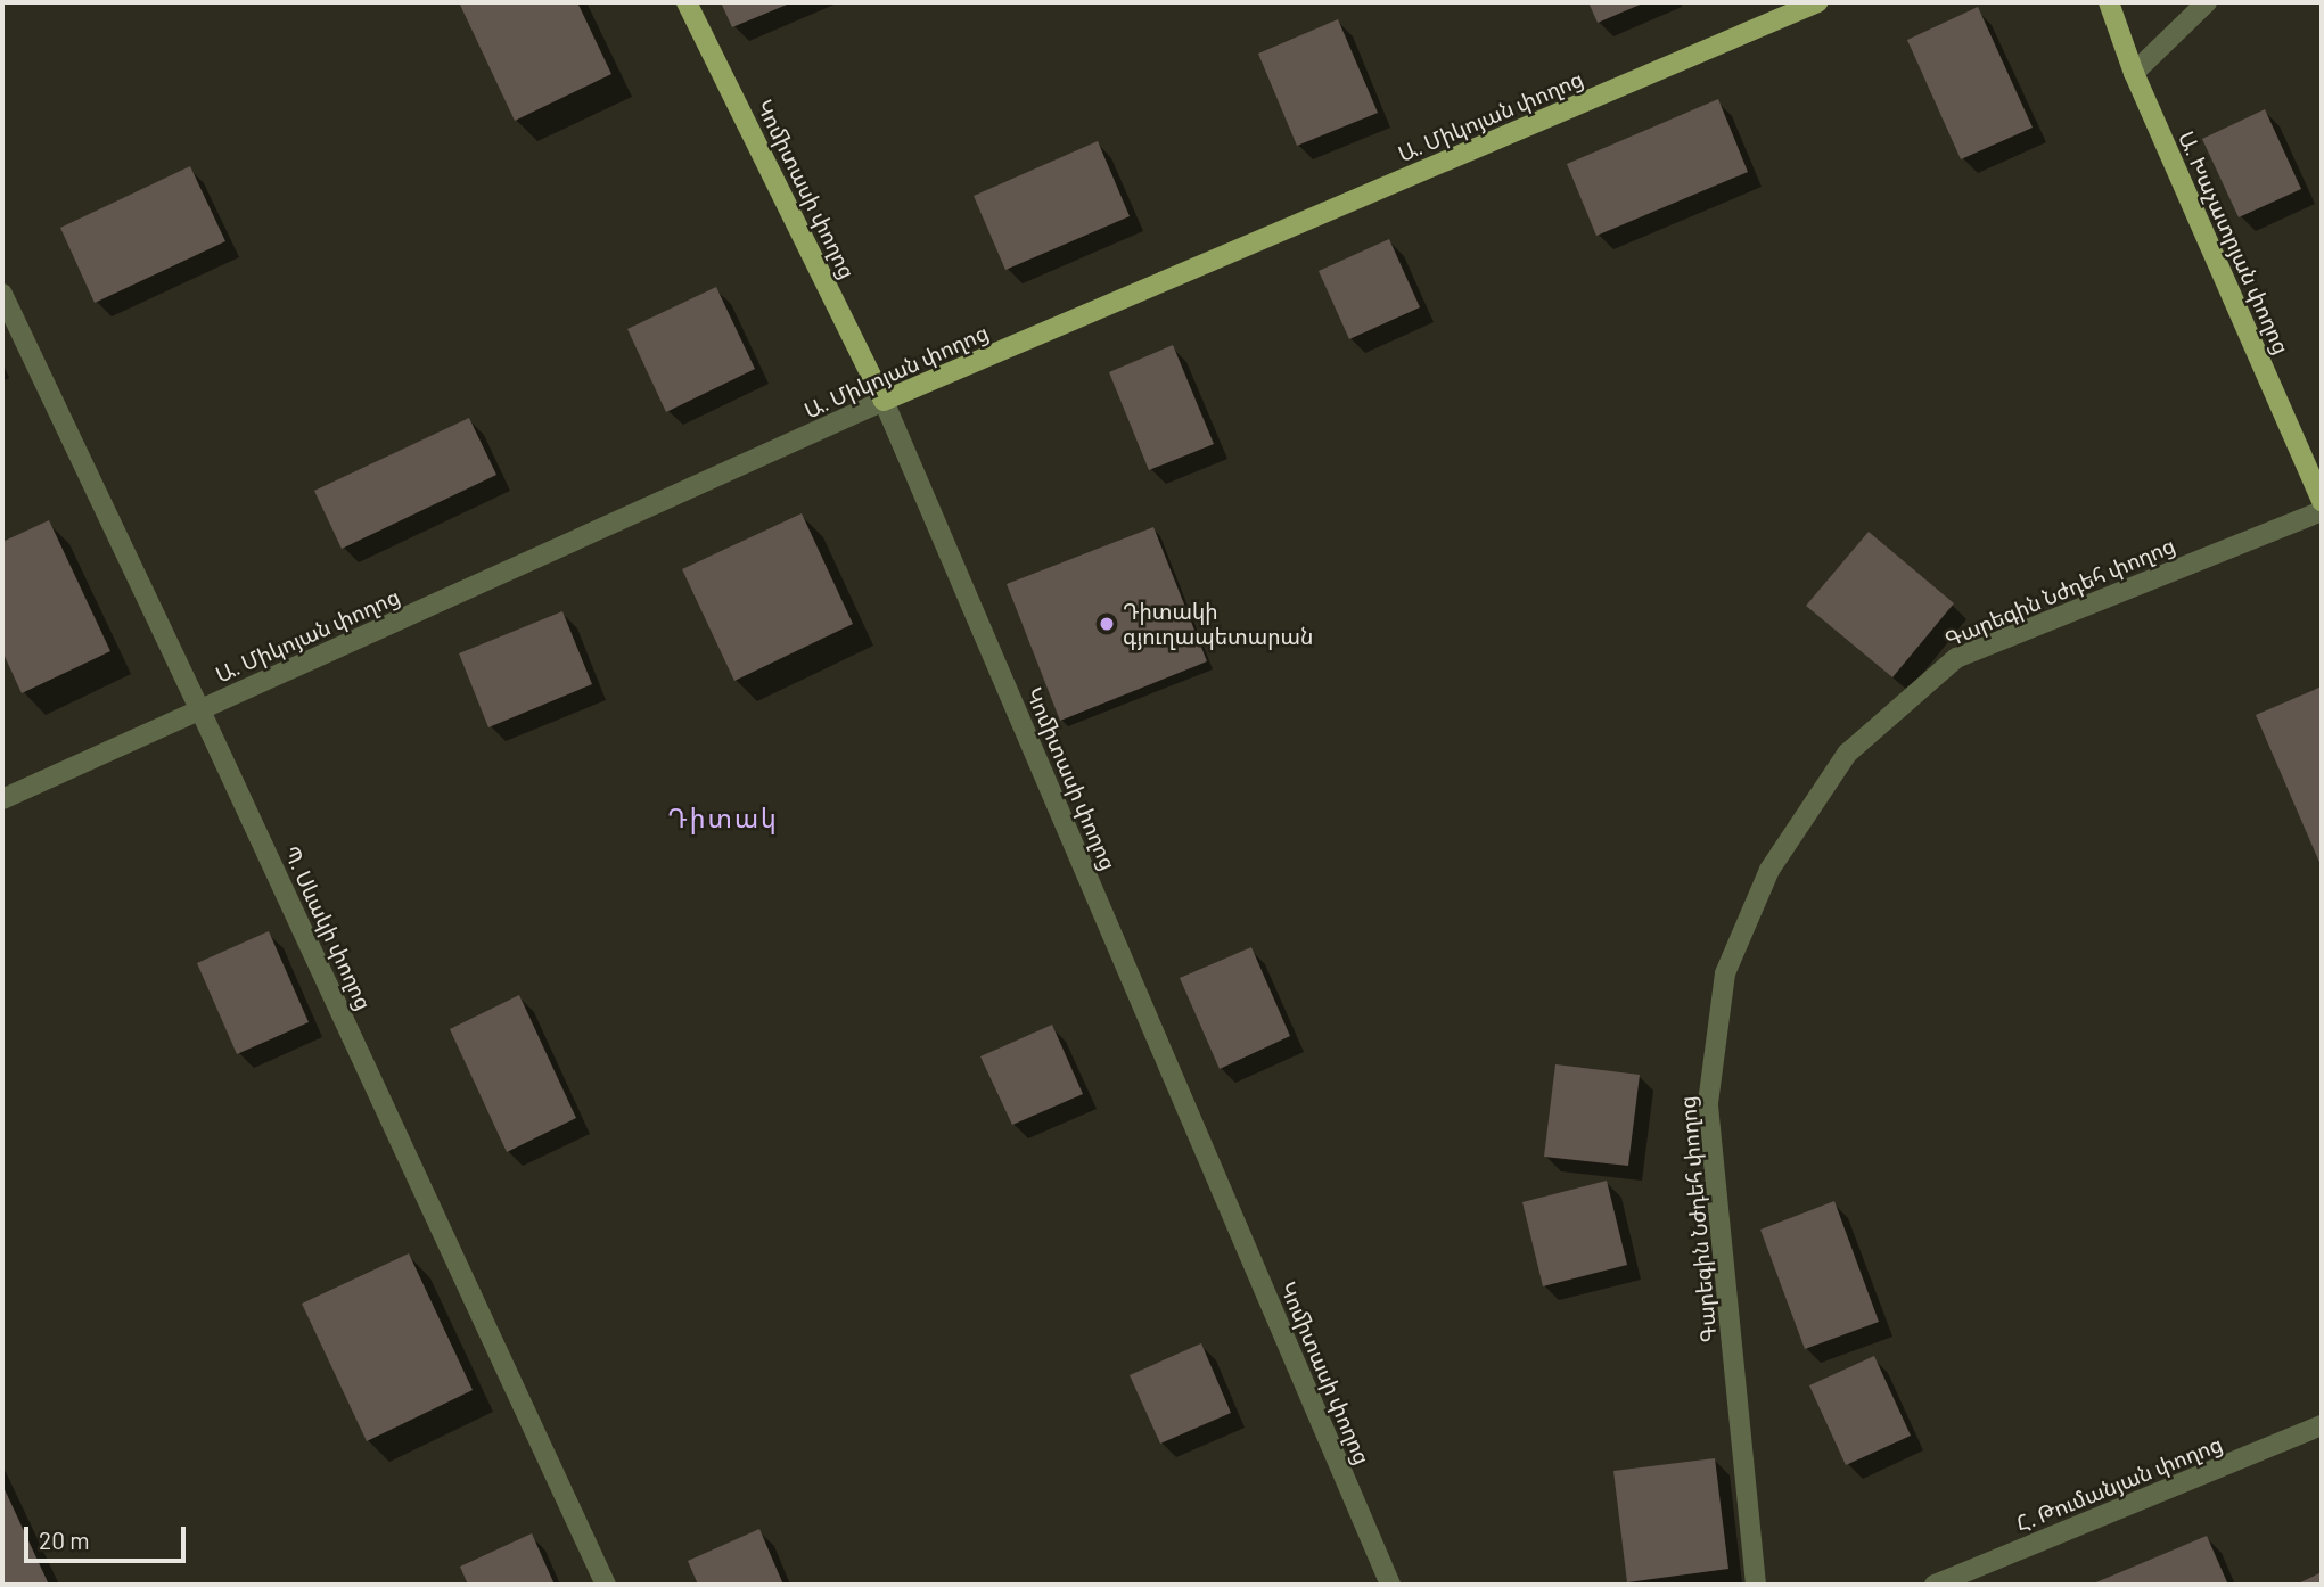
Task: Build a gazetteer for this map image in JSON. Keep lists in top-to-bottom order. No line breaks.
{"streets":{"main road":["Ա. Միկոյան փողոց","Կոմիտասի փողոց","Ա. Խաչատրյան փողոց"],"street":["Գարեգին Նժդեհ փողոց","Պ. Սևակի փողոց","Հ. Թումանյան փողոց"]},"crossings":[["Ա. Միկոյան փողոց","Կոմիտասի փողոց"],["Ա. Միկոյան փողոց","Պ. Սևակի փողոց"]],"districts":["Դիտակ"],"places":["Դիտակի գյուղապետարան"],"scale_bar":"20 m"}
